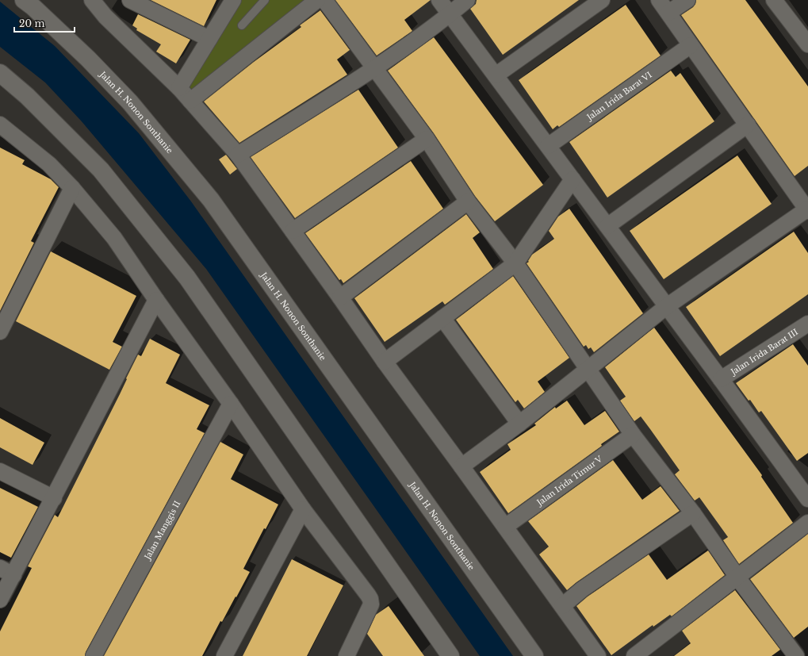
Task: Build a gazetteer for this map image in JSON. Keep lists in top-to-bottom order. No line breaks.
{"streets":{"street":["Jalan Irida Barat VI","Jalan H. Nonon Sonthanie","Jalan Irida Barat III","Jalan Irida Timur V","Jalan Manggis II"]},"scale_bar":"20 m"}
